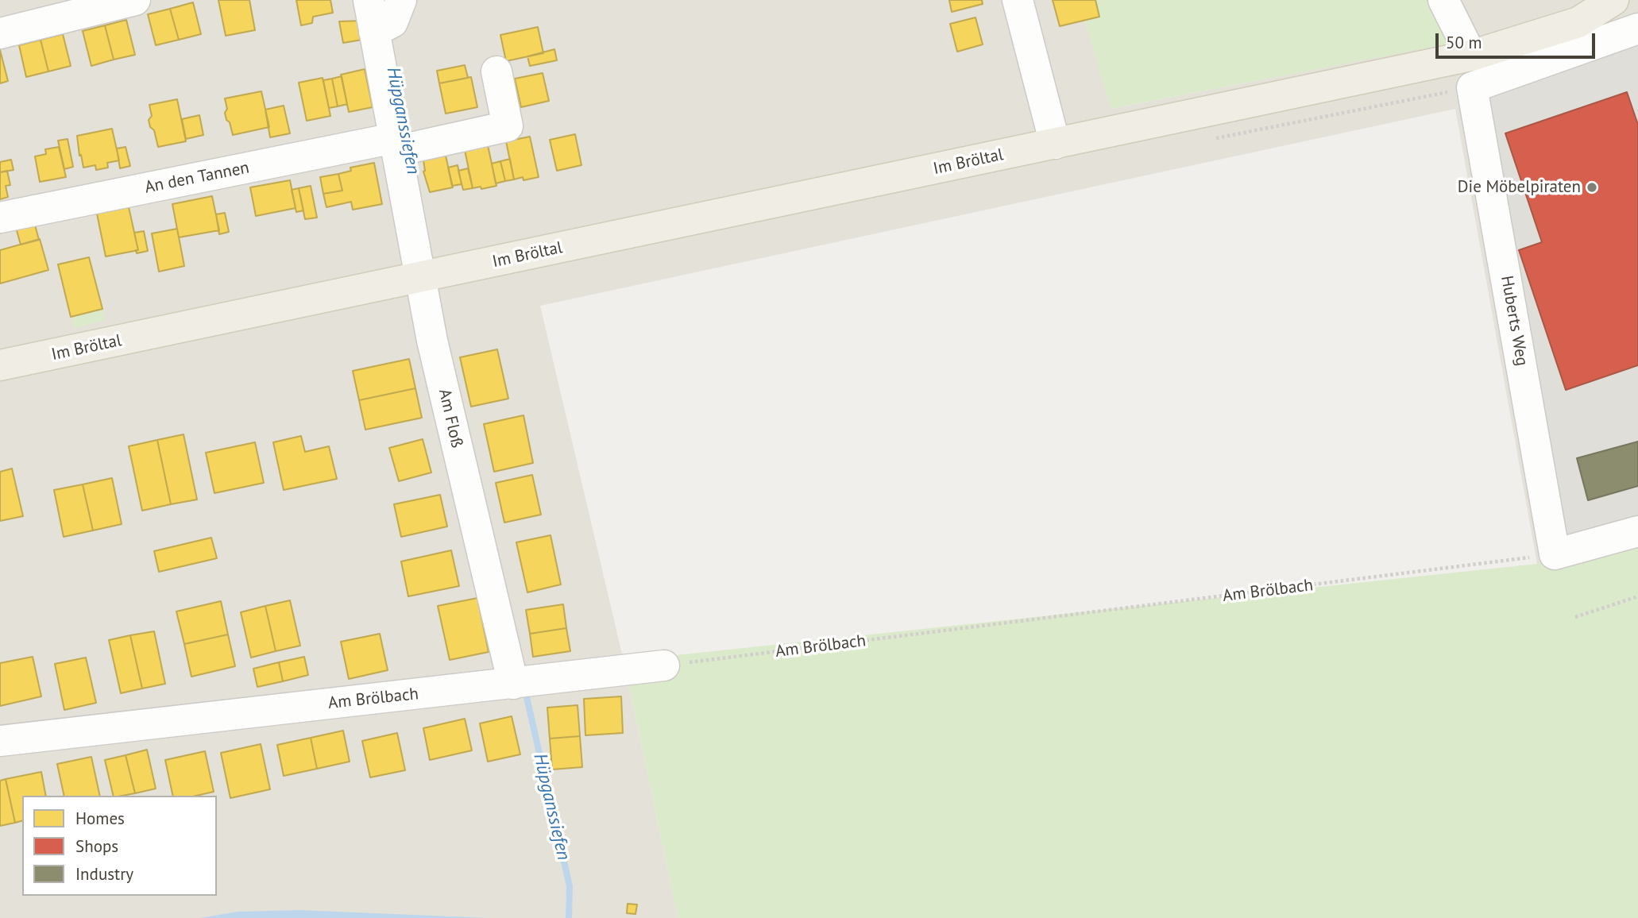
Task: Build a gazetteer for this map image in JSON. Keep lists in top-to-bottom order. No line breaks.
{"streets":{"main road":["Im Bröltal"],"street":["An den Tannen","Huberts Weg","Am Floß","Am Brölbach"]},"crossings":[["Im Bröltal","Am Floß"],["An den Tannen","Am Floß"],["Huberts Weg","Am Brölbach"],["Am Floß","Am Brölbach"]],"water":["Hüpganssiefen"],"places":["Die Möbelpiraten"],"legend":["Homes","Shops","Industry"],"scale_bar":"50 m"}
